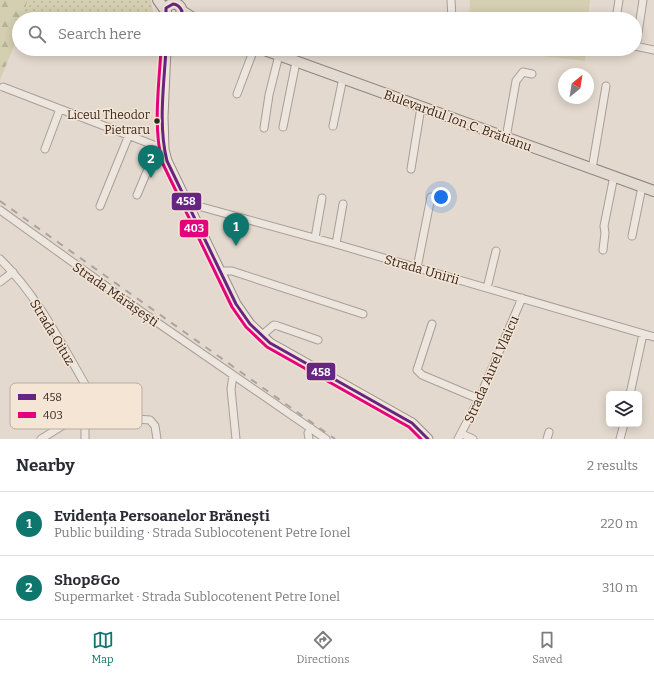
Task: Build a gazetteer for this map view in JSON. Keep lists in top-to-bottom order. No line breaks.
{"streets":{"main road":["Bulevardul Ion C. Brătianu"],"street":["Strada Unirii","Strada Mărășești","Strada Oituz","Strada Aurel Vlaicu"]},"crossings":[["Strada Unirii","Strada Aurel Vlaicu"]],"places":["Liceul Theodor Pietraru"],"lines":["transit line 458","transit line 403"],"legend":["458","403"],"north":"top right","page":{"search":"Search here","pins":["2","1"],"heading":["Nearby","2 results"],"list":[{"mark":"1","name":"Evidența Persoanelor Brănești","note":"Public building · Strada Sublocotenent Petre Ionel","value":"220 m"},{"mark":"2","name":"Shop&Go","note":"Supermarket · Strada Sublocotenent Petre Ionel","value":"310 m"}],"nav":["Map","Directions","Saved"]}}
